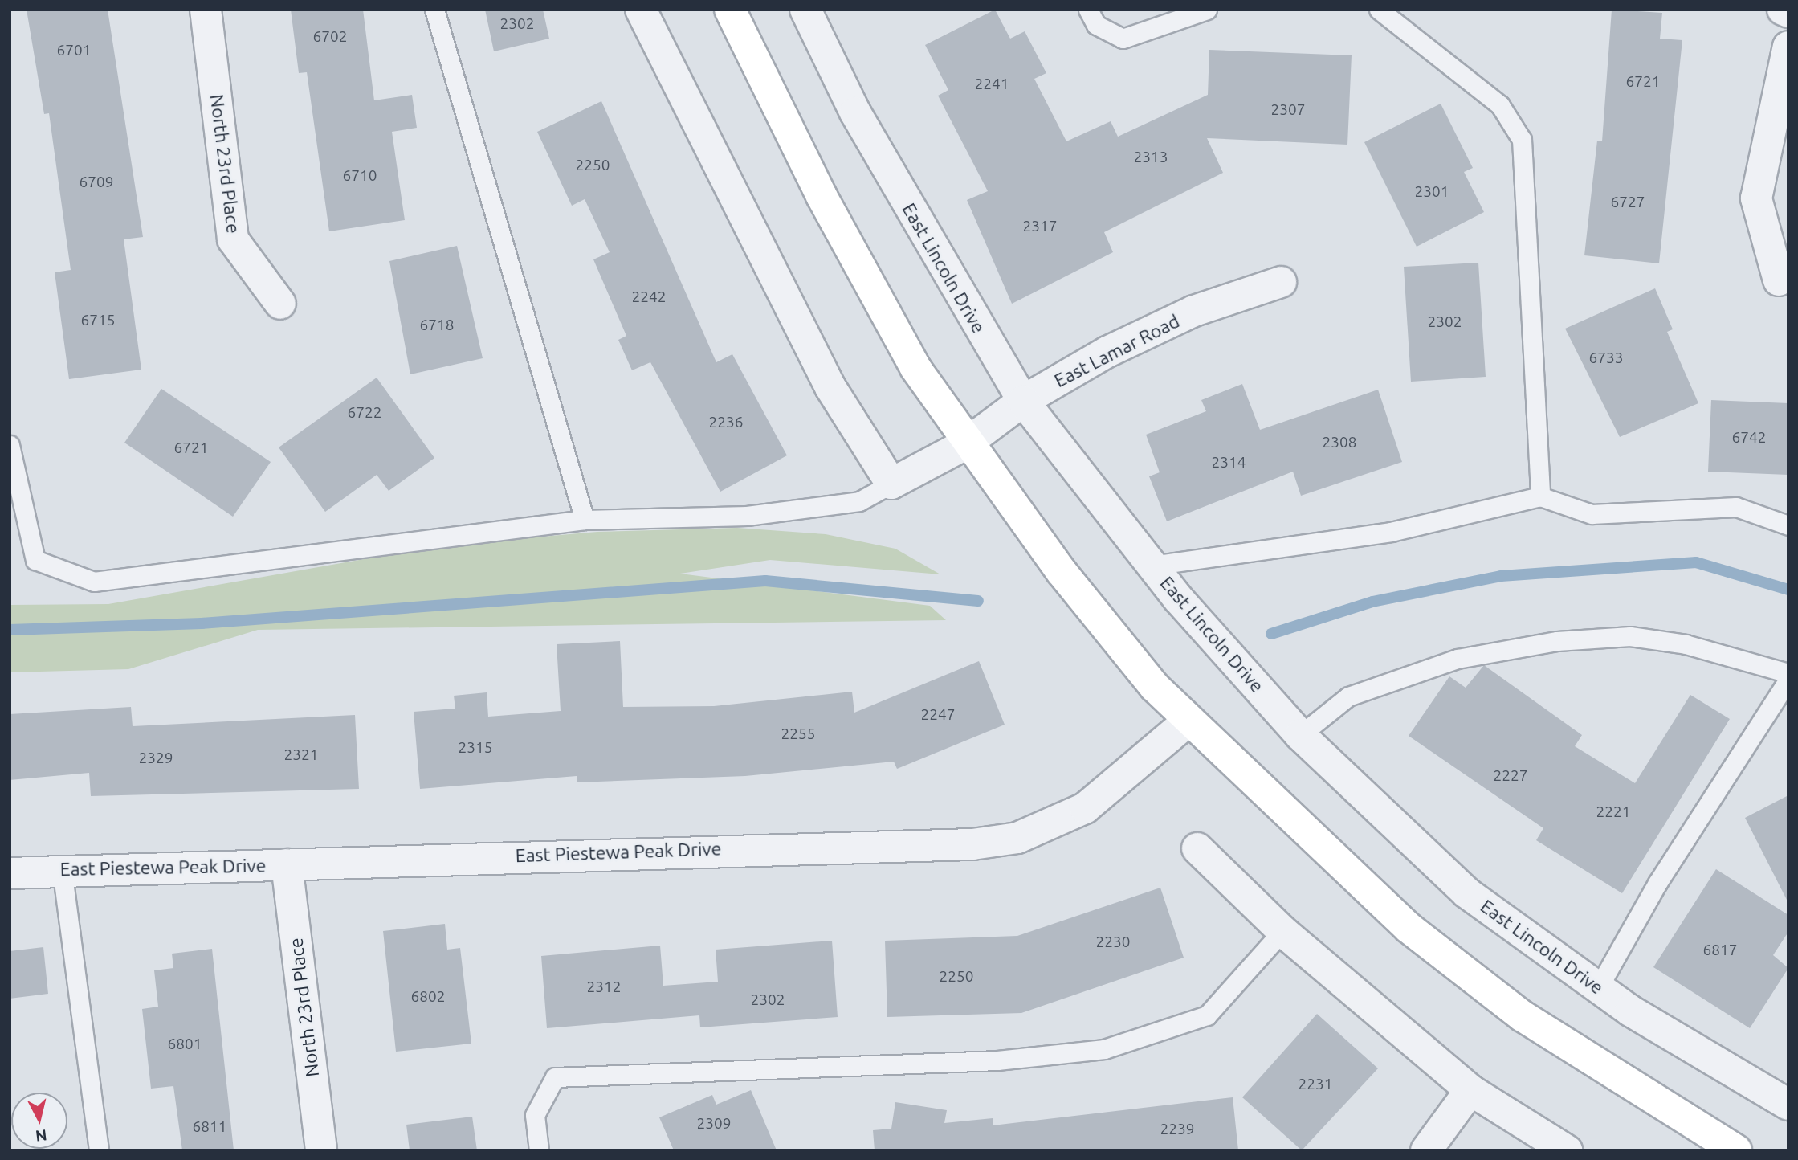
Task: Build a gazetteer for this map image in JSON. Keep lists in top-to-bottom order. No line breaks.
{"streets":{"street":["North 23rd Place","East Lincoln Drive","East Lamar Road","East Piestewa Peak Drive"]},"crossings":[["North 23rd Place","East Piestewa Peak Drive"],["East Lincoln Drive","East Lamar Road"]],"house_numbers":["2302","6702","6701","6721","2241","2307","2313","2250","6710","6709","2301","6727","2317","2242","6715","2302","6718","6733","6722","2236","6742","2308","6721","2314","2247","2255","2315","2321","2329","2227","2221","2230","6817","2250","2312","6802","2302","6801","2231","2309","6811","2239"],"north":"bottom"}
